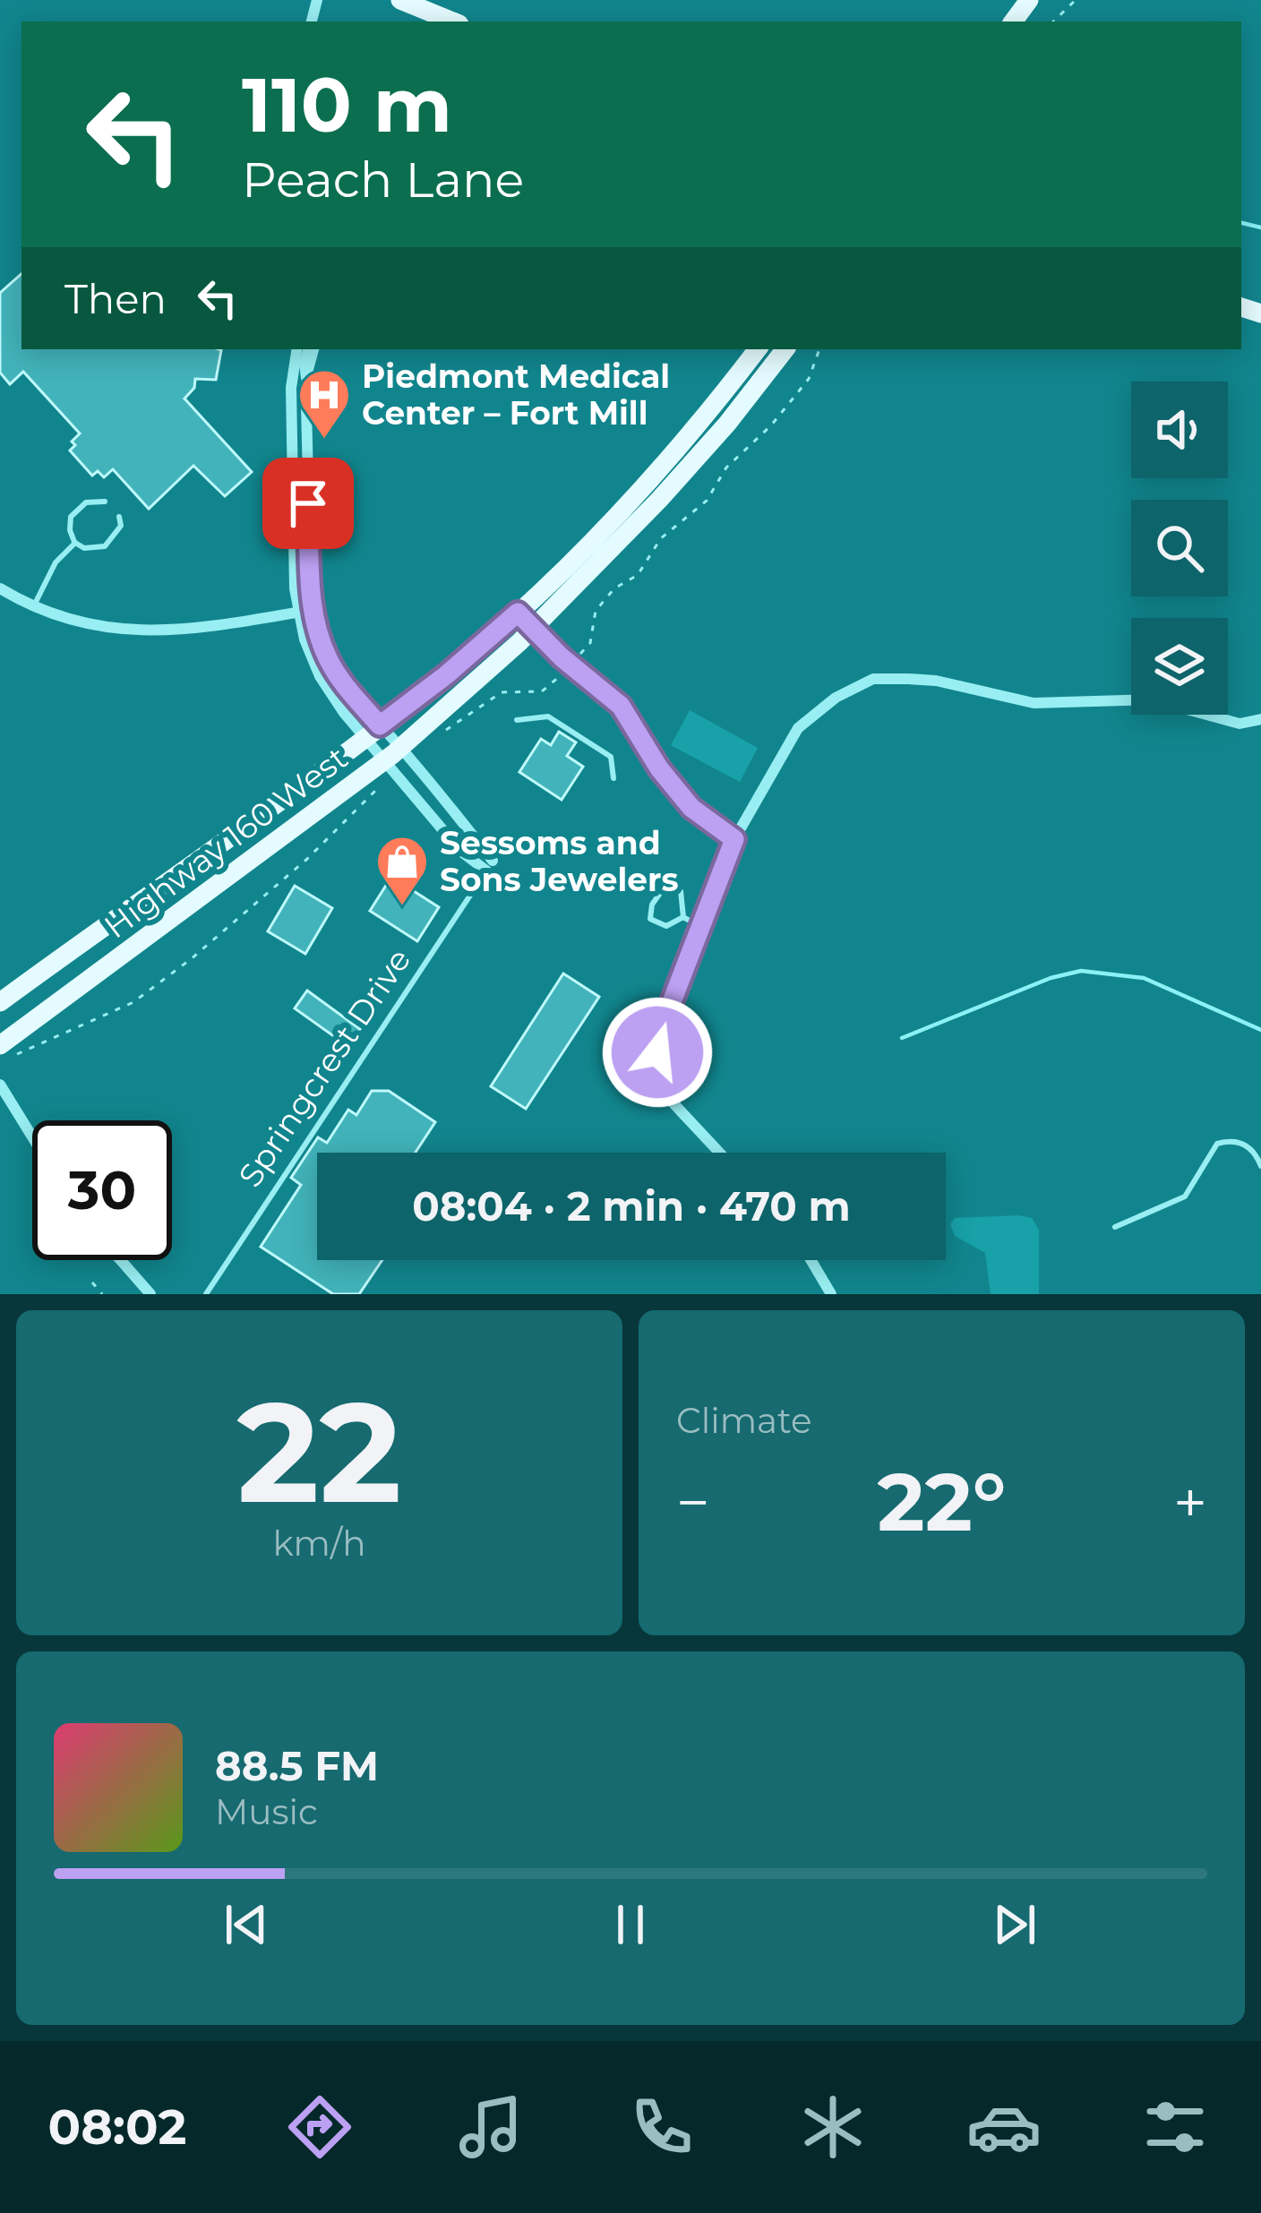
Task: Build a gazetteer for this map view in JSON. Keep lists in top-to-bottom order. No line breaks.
{"streets":{"main road":["Highway 160 West"],"lane":["Springcrest Drive"]},"places":{"hospital":["Piedmont Medical Center – Fort Mill"],"shop":["Sessoms and Sons Jewelers"]},"page":{"turn":["110 m","Peach Lane"],"then":"Then","limit":"30","trip":"08:04 · 2 min · 470 m","tile":[["22","km/h"],"Climate"],"heat":["−","22°","+"],"song":["88.5 FM","Music"],"tabs":"08:02"}}
